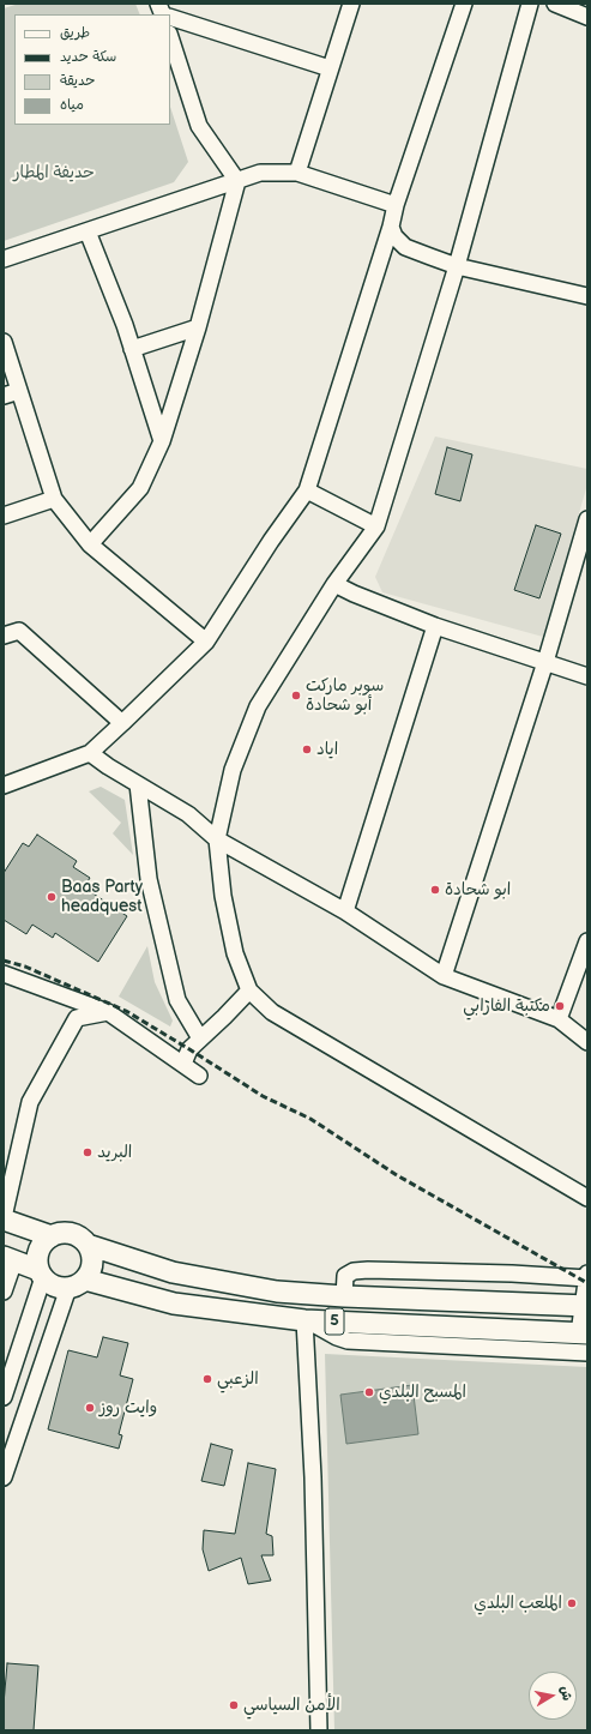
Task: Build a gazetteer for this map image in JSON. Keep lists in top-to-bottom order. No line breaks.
{"streets":{"main road":["5"]},"parks":["حديفة المطار"],"places":["سوبر ماركت أبو شحادة","اياد","ابو شحادة","Baas Party headquest","مكتبة الفارابي","البريد","الزعبي","المسبح البلدي","وايت روز","الملعب البلدي","الأمن السياسي"],"legend":["طريق","سكة حديد","حديقة","مياه"],"north":"right"}
